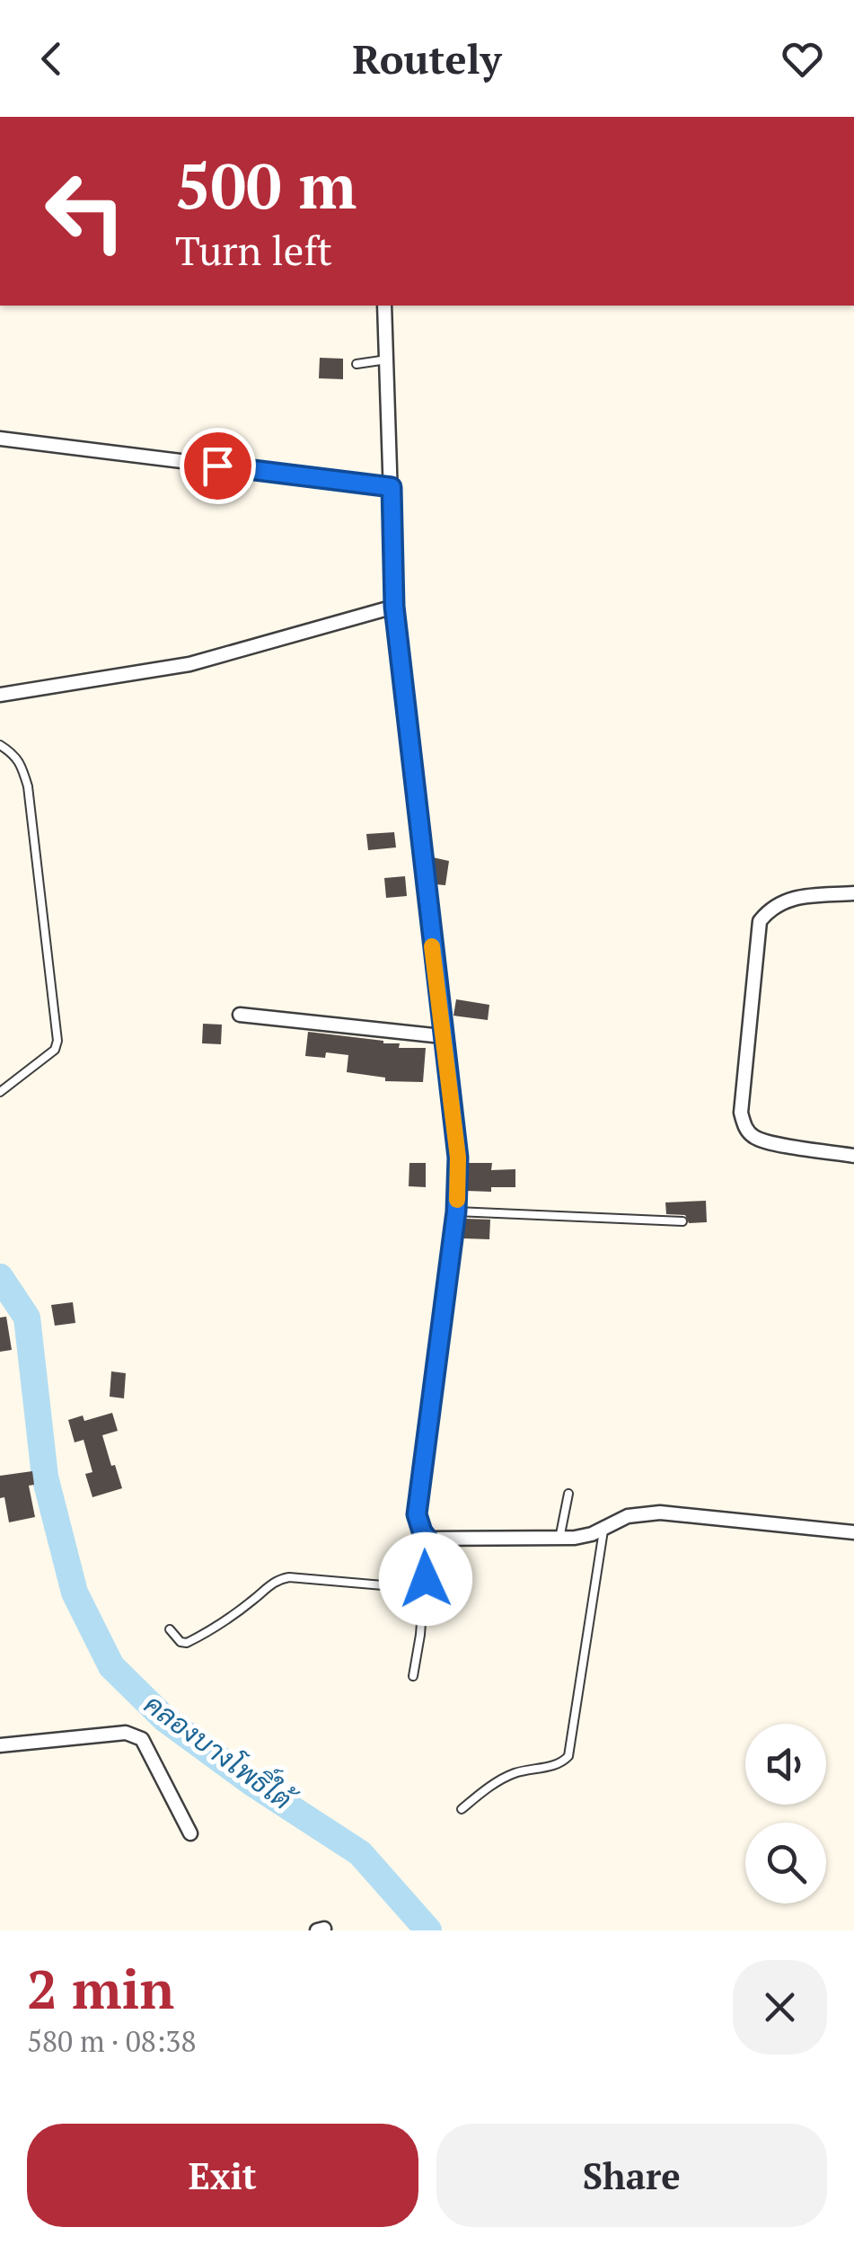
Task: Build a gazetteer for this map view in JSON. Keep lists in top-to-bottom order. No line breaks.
{"water":["คลองบางโพธิ์ใต้"],"page":{"header":"Routely","turn":["500 m","Turn left"],"heading":["2 min","580 m · 08:38"],"buttons":["Exit","Share"]}}
